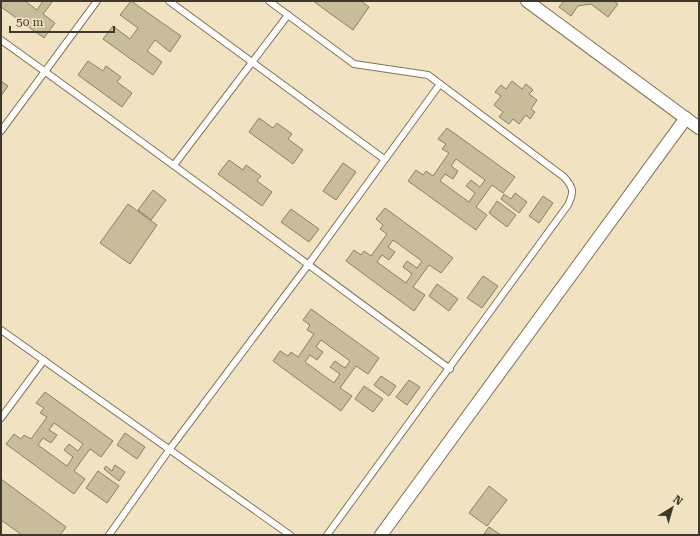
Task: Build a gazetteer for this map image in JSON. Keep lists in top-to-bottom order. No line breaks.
{"scale_bar":"50 m","north":"top right"}
